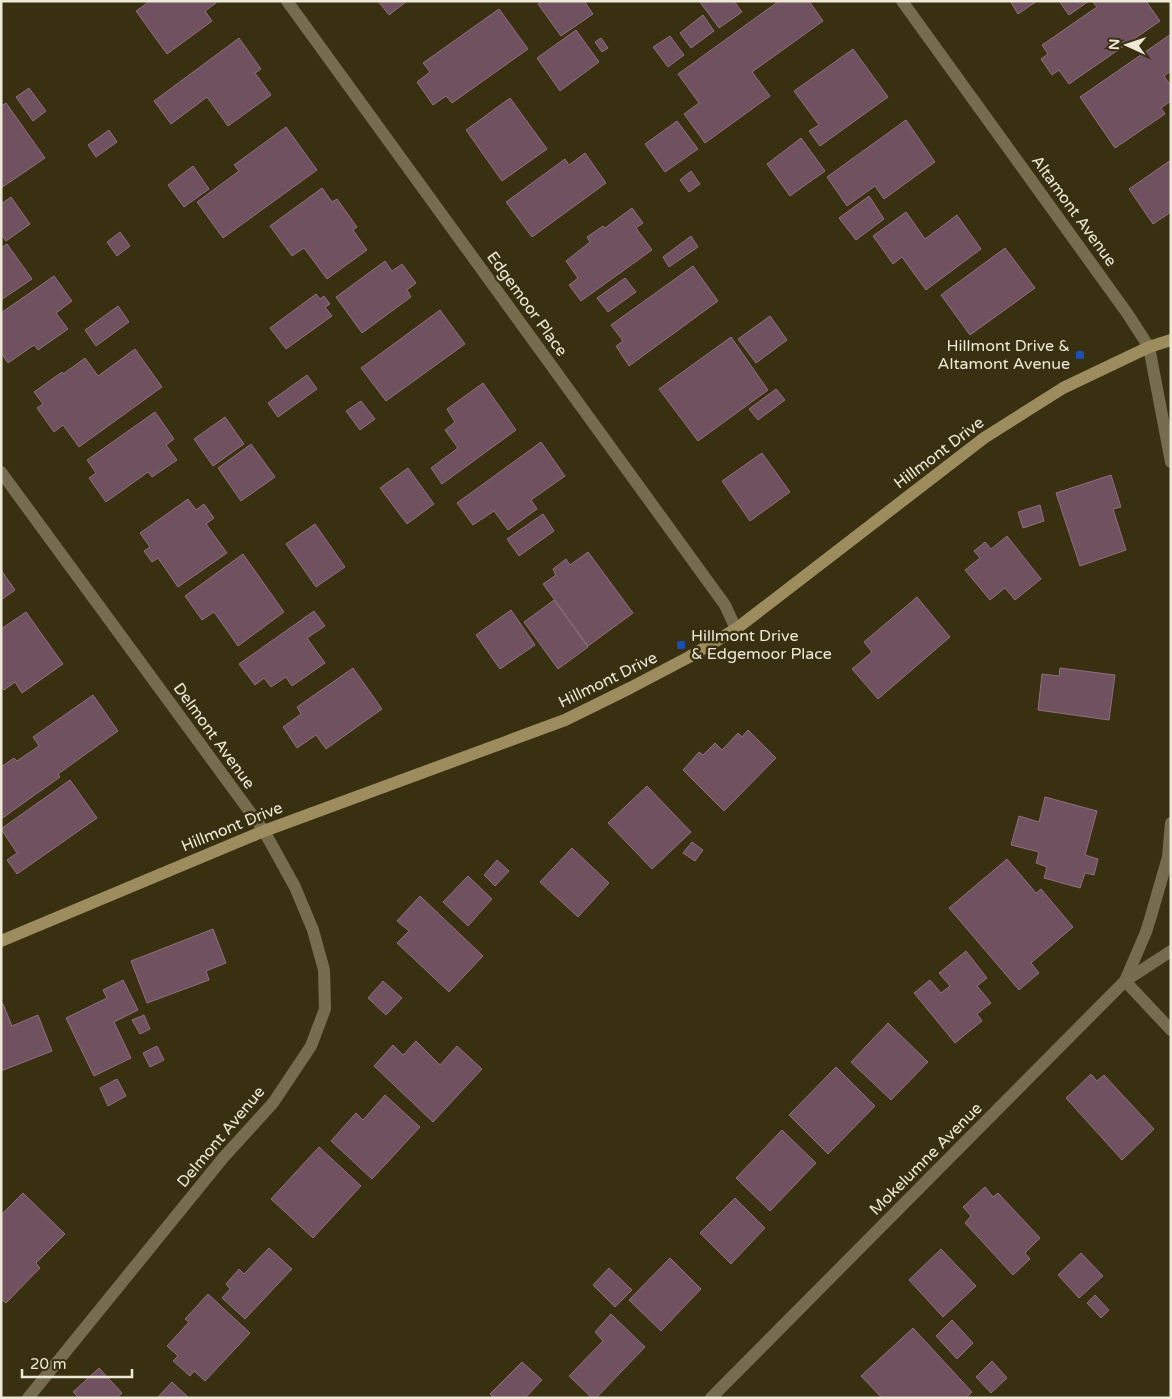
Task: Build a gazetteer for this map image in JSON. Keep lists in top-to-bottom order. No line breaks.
{"streets":{"street":["Altamont Avenue","Edgemoor Place","Hillmont Drive","Delmont Avenue","Mokelumne Avenue"]},"crossings":[["Altamont Avenue","Hillmont Drive"],["Edgemoor Place","Hillmont Drive"],["Hillmont Drive","Delmont Avenue"]],"places":{"transit":["Hillmont Drive & Altamont Avenue","Hillmont Drive & Edgemoor Place"]},"scale_bar":"20 m","north":"left"}
